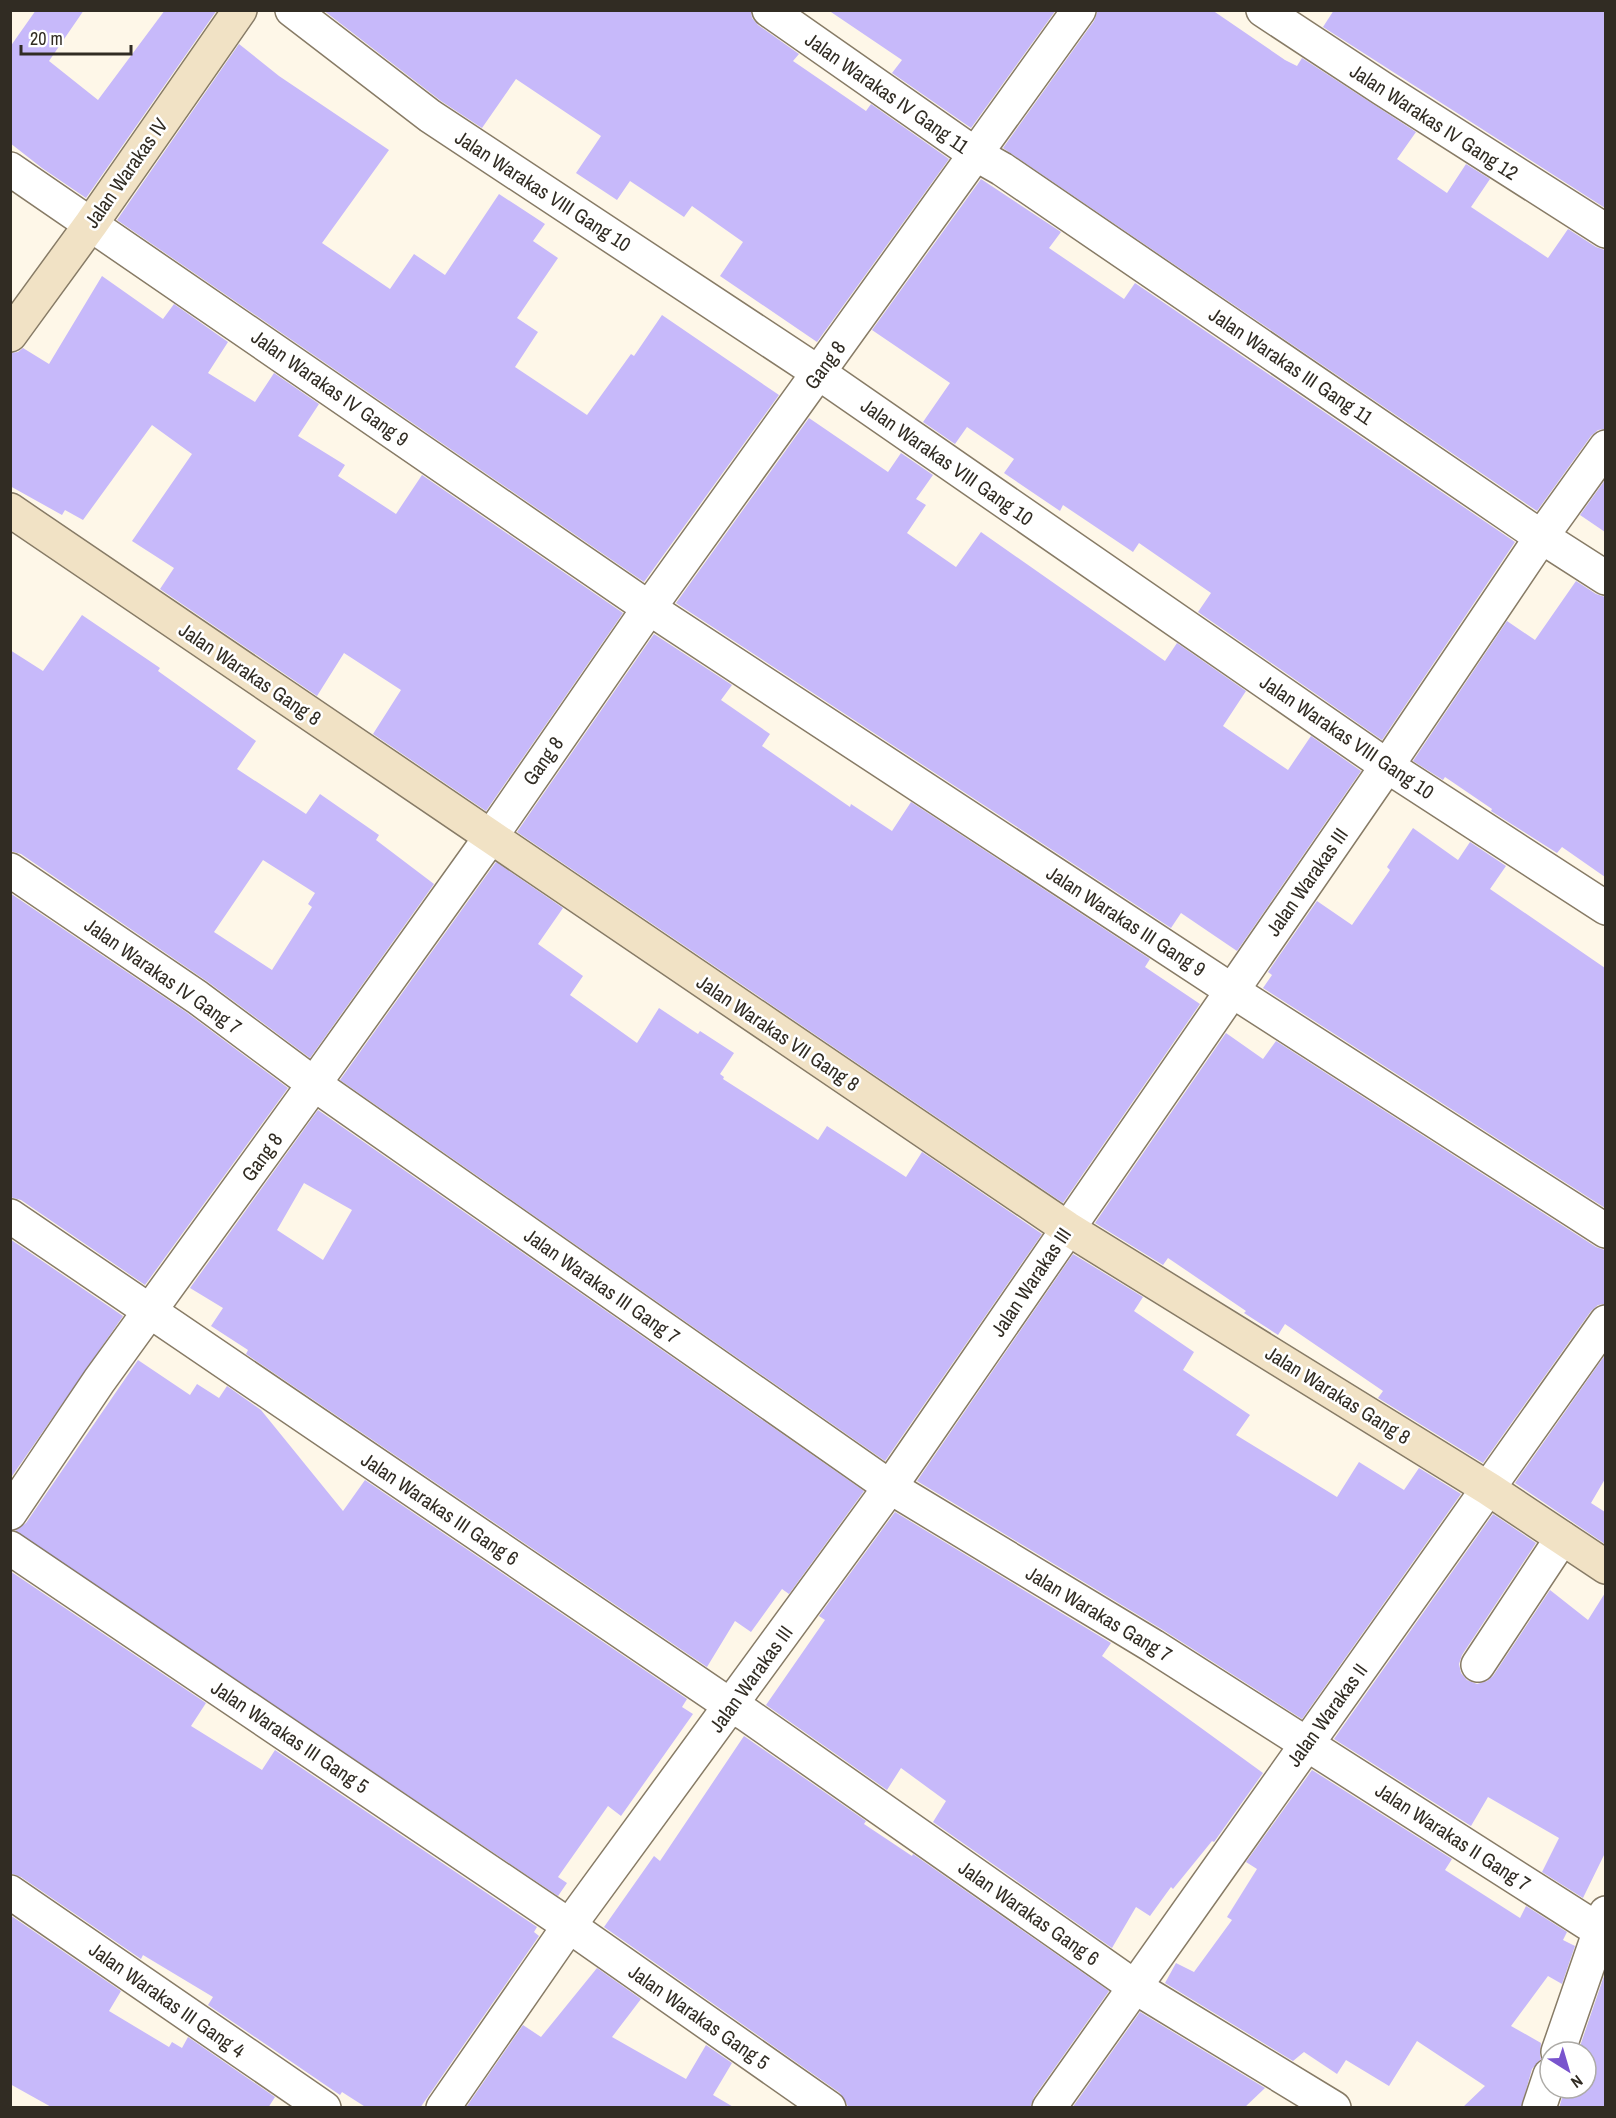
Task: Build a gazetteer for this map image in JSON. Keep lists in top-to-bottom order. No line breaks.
{"streets":{"street":["Jalan Warakas IV Gang 11","Jalan Warakas IV Gang 12","Jalan Warakas IV","Jalan Warakas VIII Gang 10","Gang 8","Jalan Warakas III Gang 11","Jalan Warakas IV Gang 9","Jalan Warakas Gang 8","Jalan Warakas III","Jalan Warakas III Gang 9","Jalan Warakas IV Gang 7","Jalan Warakas VII Gang 8","Jalan Warakas III Gang 7","Jalan Warakas III Gang 6","Jalan Warakas Gang 7","Jalan Warakas II","Jalan Warakas III Gang 5","Jalan Warakas II Gang 7","Jalan Warakas Gang 6","Jalan Warakas III Gang 4","Jalan Warakas Gang 5"]},"crossings":[["Jalan Warakas IV Gang 11","Gang 8"],["Jalan Warakas IV Gang 11","Jalan Warakas III Gang 11"],["Jalan Warakas IV","Jalan Warakas IV Gang 9"],["Jalan Warakas VIII Gang 10","Gang 8"],["Jalan Warakas VIII Gang 10","Jalan Warakas III"],["Gang 8","Jalan Warakas III Gang 11"],["Gang 8","Jalan Warakas IV Gang 9"],["Gang 8","Jalan Warakas Gang 8"],["Gang 8","Jalan Warakas III Gang 9"],["Gang 8","Jalan Warakas IV Gang 7"],["Gang 8","Jalan Warakas VII Gang 8"],["Gang 8","Jalan Warakas III Gang 7"],["Gang 8","Jalan Warakas III Gang 6"],["Jalan Warakas III Gang 11","Jalan Warakas III"],["Jalan Warakas IV Gang 9","Jalan Warakas III Gang 9"],["Jalan Warakas Gang 8","Jalan Warakas III"],["Jalan Warakas Gang 8","Jalan Warakas VII Gang 8"],["Jalan Warakas Gang 8","Jalan Warakas II"],["Jalan Warakas III","Jalan Warakas III Gang 9"],["Jalan Warakas III","Jalan Warakas VII Gang 8"],["Jalan Warakas III","Jalan Warakas III Gang 7"],["Jalan Warakas III","Jalan Warakas III Gang 6"],["Jalan Warakas III","Jalan Warakas Gang 7"],["Jalan Warakas III","Jalan Warakas III Gang 5"],["Jalan Warakas III","Jalan Warakas Gang 6"],["Jalan Warakas III","Jalan Warakas Gang 5"],["Jalan Warakas IV Gang 7","Jalan Warakas III Gang 7"],["Jalan Warakas III Gang 7","Jalan Warakas Gang 7"],["Jalan Warakas III Gang 6","Jalan Warakas Gang 6"],["Jalan Warakas Gang 7","Jalan Warakas II"],["Jalan Warakas Gang 7","Jalan Warakas II Gang 7"],["Jalan Warakas II","Jalan Warakas II Gang 7"],["Jalan Warakas II","Jalan Warakas Gang 6"],["Jalan Warakas III Gang 5","Jalan Warakas Gang 5"]],"scale_bar":"20 m","north":"bottom right"}
